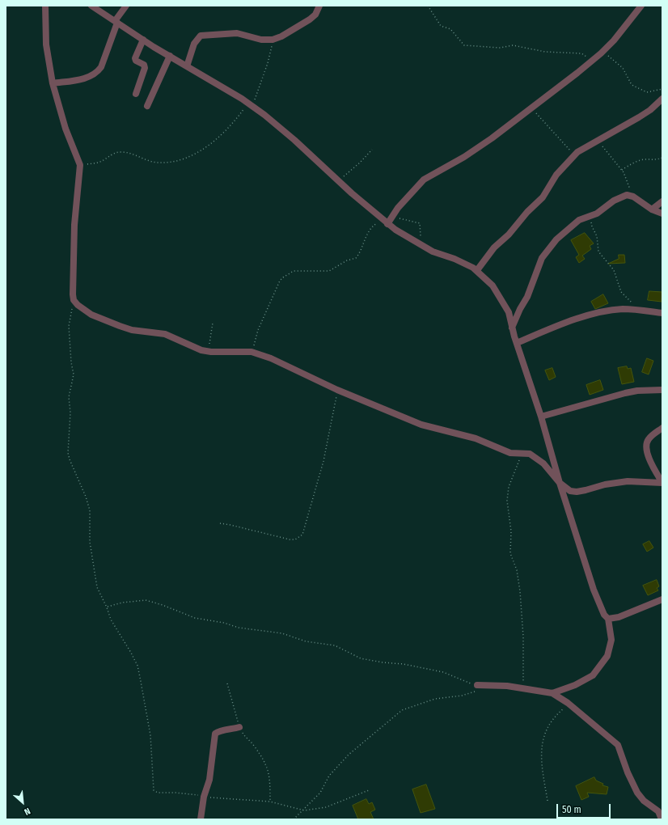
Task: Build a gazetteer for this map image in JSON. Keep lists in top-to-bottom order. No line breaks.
{"scale_bar":"50 m","north":"bottom right"}
